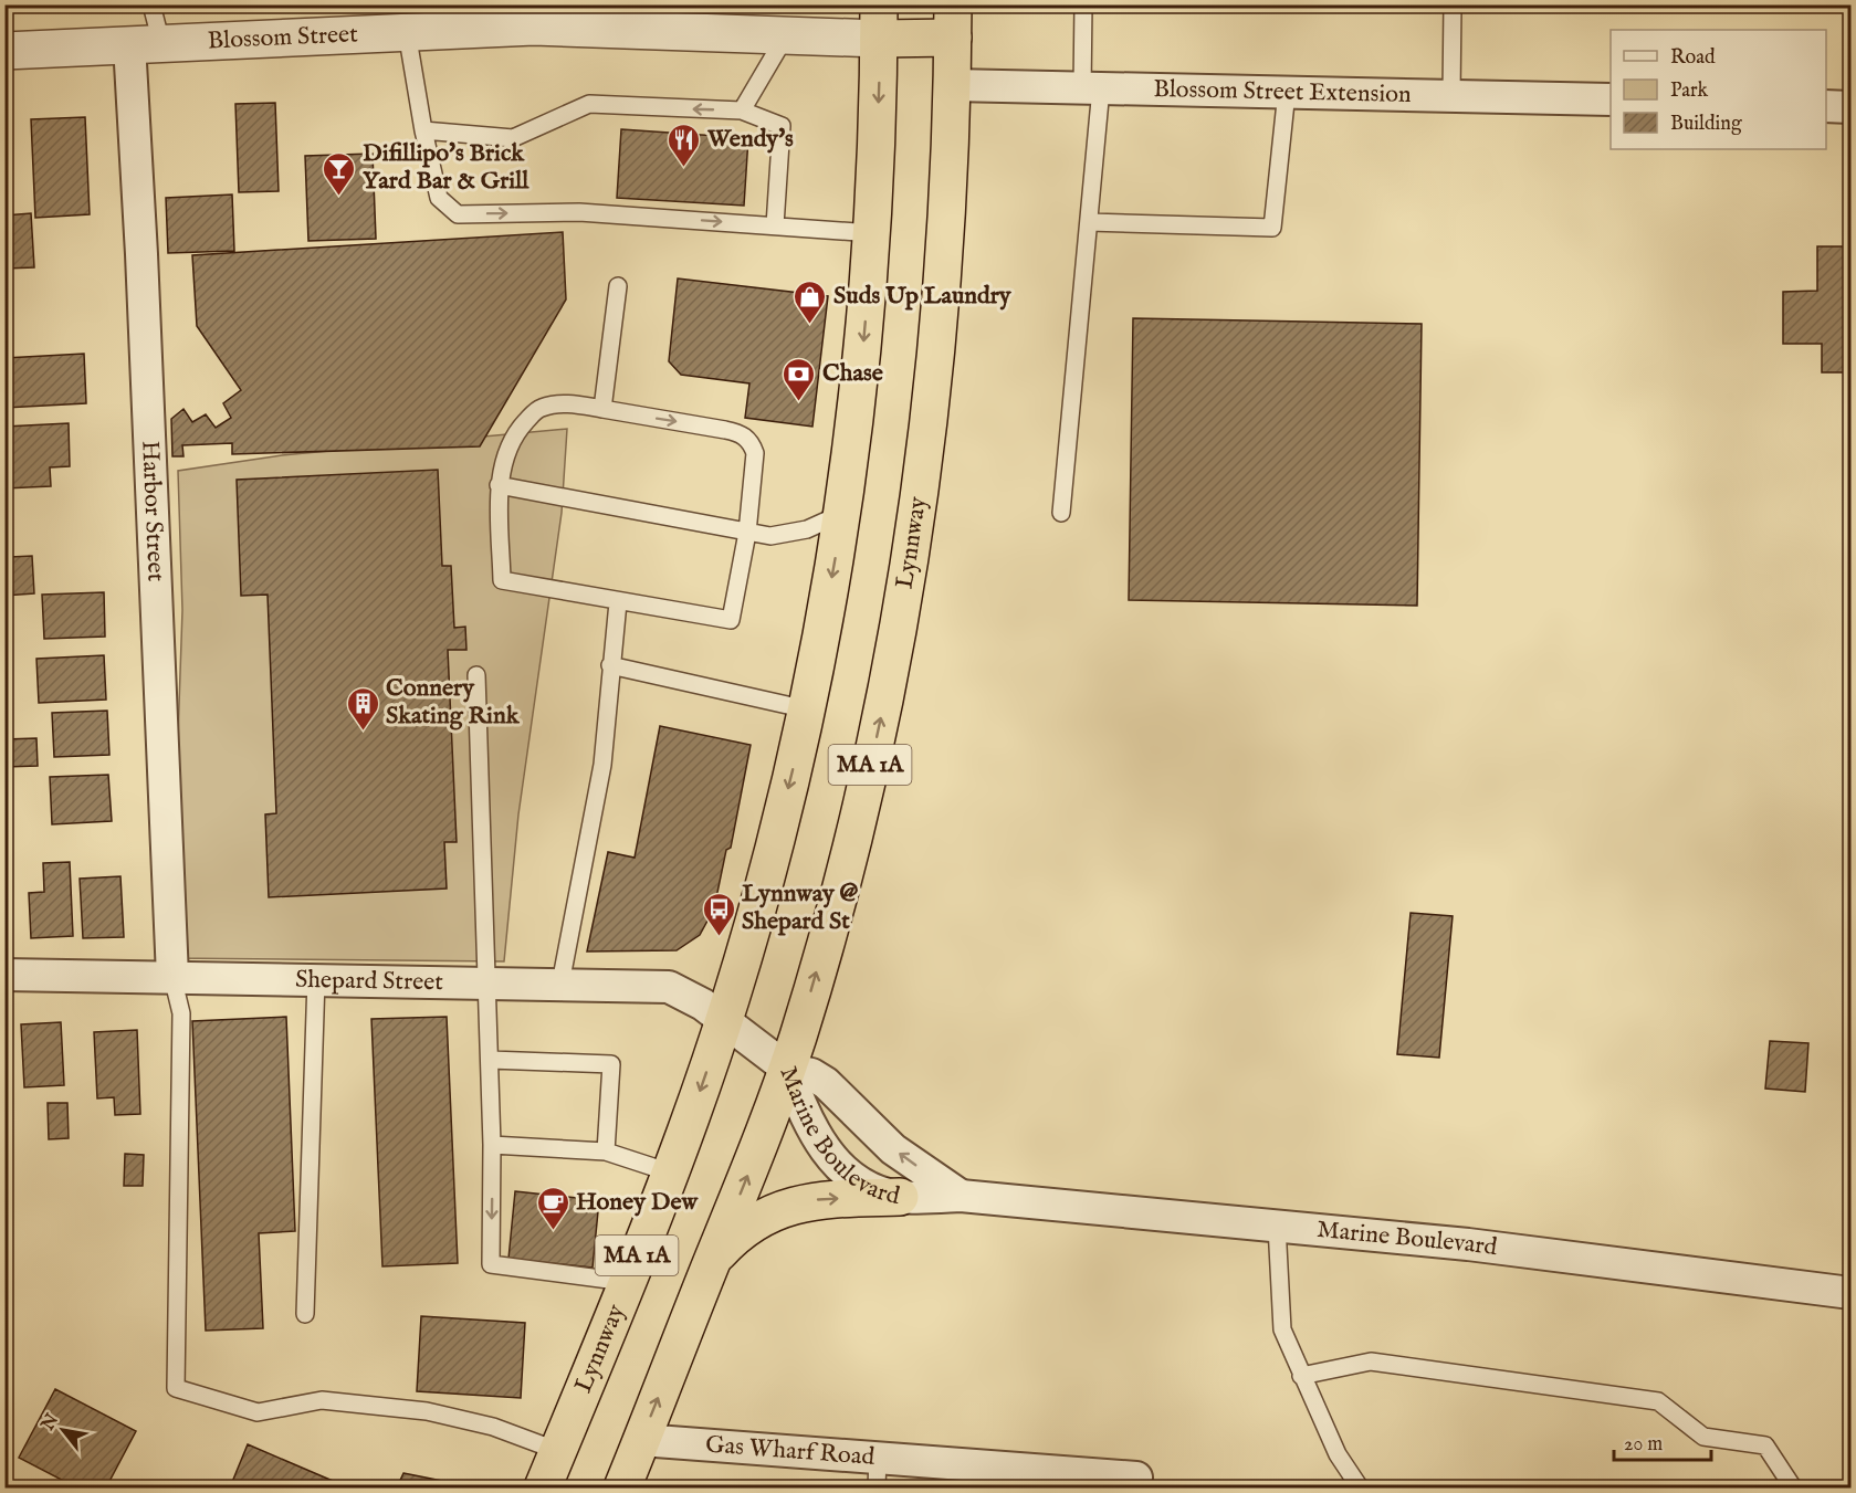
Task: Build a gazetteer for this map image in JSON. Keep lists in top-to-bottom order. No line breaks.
{"streets":{"highway":["Lynnway","MA 1A"],"street":["Blossom Street","Blossom Street Extension","Harbor Street","Shepard Street","Marine Boulevard","Gas Wharf Road"]},"crossings":[["Blossom Street","Harbor Street"],["Blossom Street","Lynnway"],["Blossom Street Extension","Lynnway"],["Harbor Street","Shepard Street"],["Lynnway","Shepard Street"],["Lynnway","Marine Boulevard"],["Lynnway","Gas Wharf Road"]],"places":{"restaurant":["Wendy's"],"bar":["Difillipo's Brick Yard Bar & Grill"],"shop":["Suds Up Laundry"],"bank":["Chase"],"building":["Connery Skating Rink"],"bus stop":["Lynnway @ Shepard St"],"cafe":["Honey Dew"]},"legend":["Road","Park","Building"],"scale_bar":"20 m","north":"top left"}
